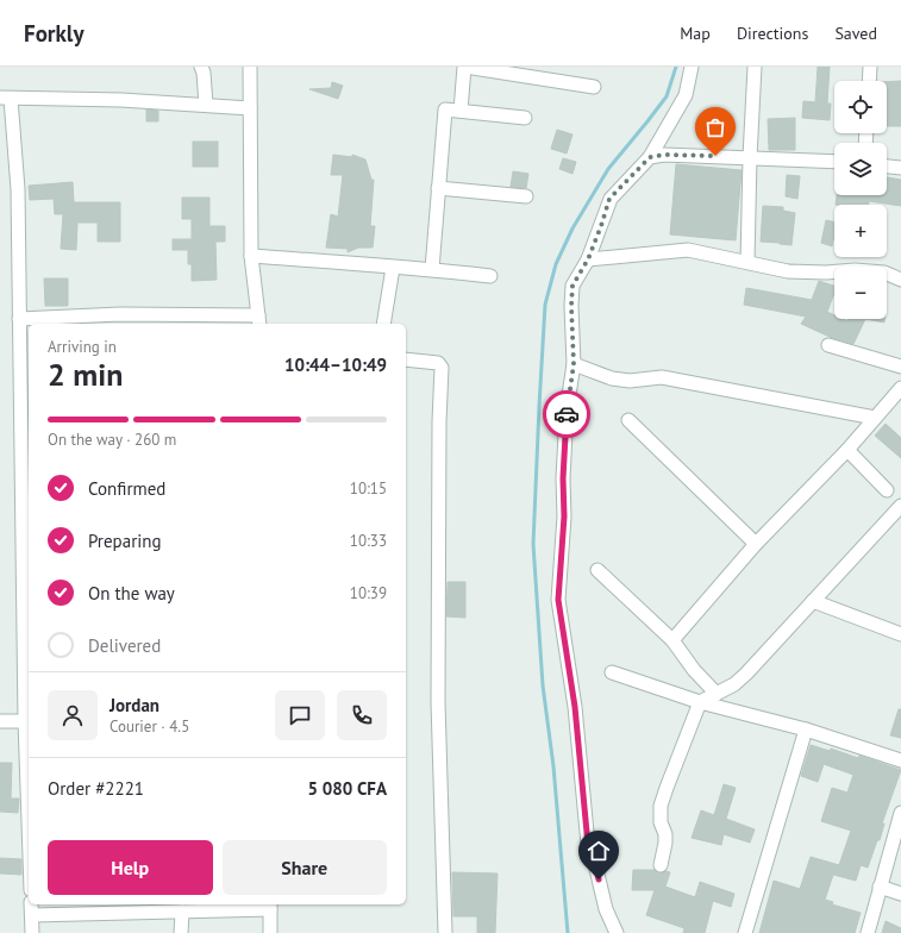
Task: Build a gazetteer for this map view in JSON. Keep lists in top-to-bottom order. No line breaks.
{"page":{"header":"Forkly","nav":["Map","Directions","Saved"],"map_buttons":["+","−"],"heading":["2 min","Arriving in","10:44–10:49"],"panel":["Jordan","Courier · 4.5","Order #2221","5 080 CFA"],"bar":"On the way · 260 m","list":[["Confirmed","10:15"],["Preparing","10:33"],["On the way","10:39"],"Delivered"],"buttons":["Help","Share"]}}
